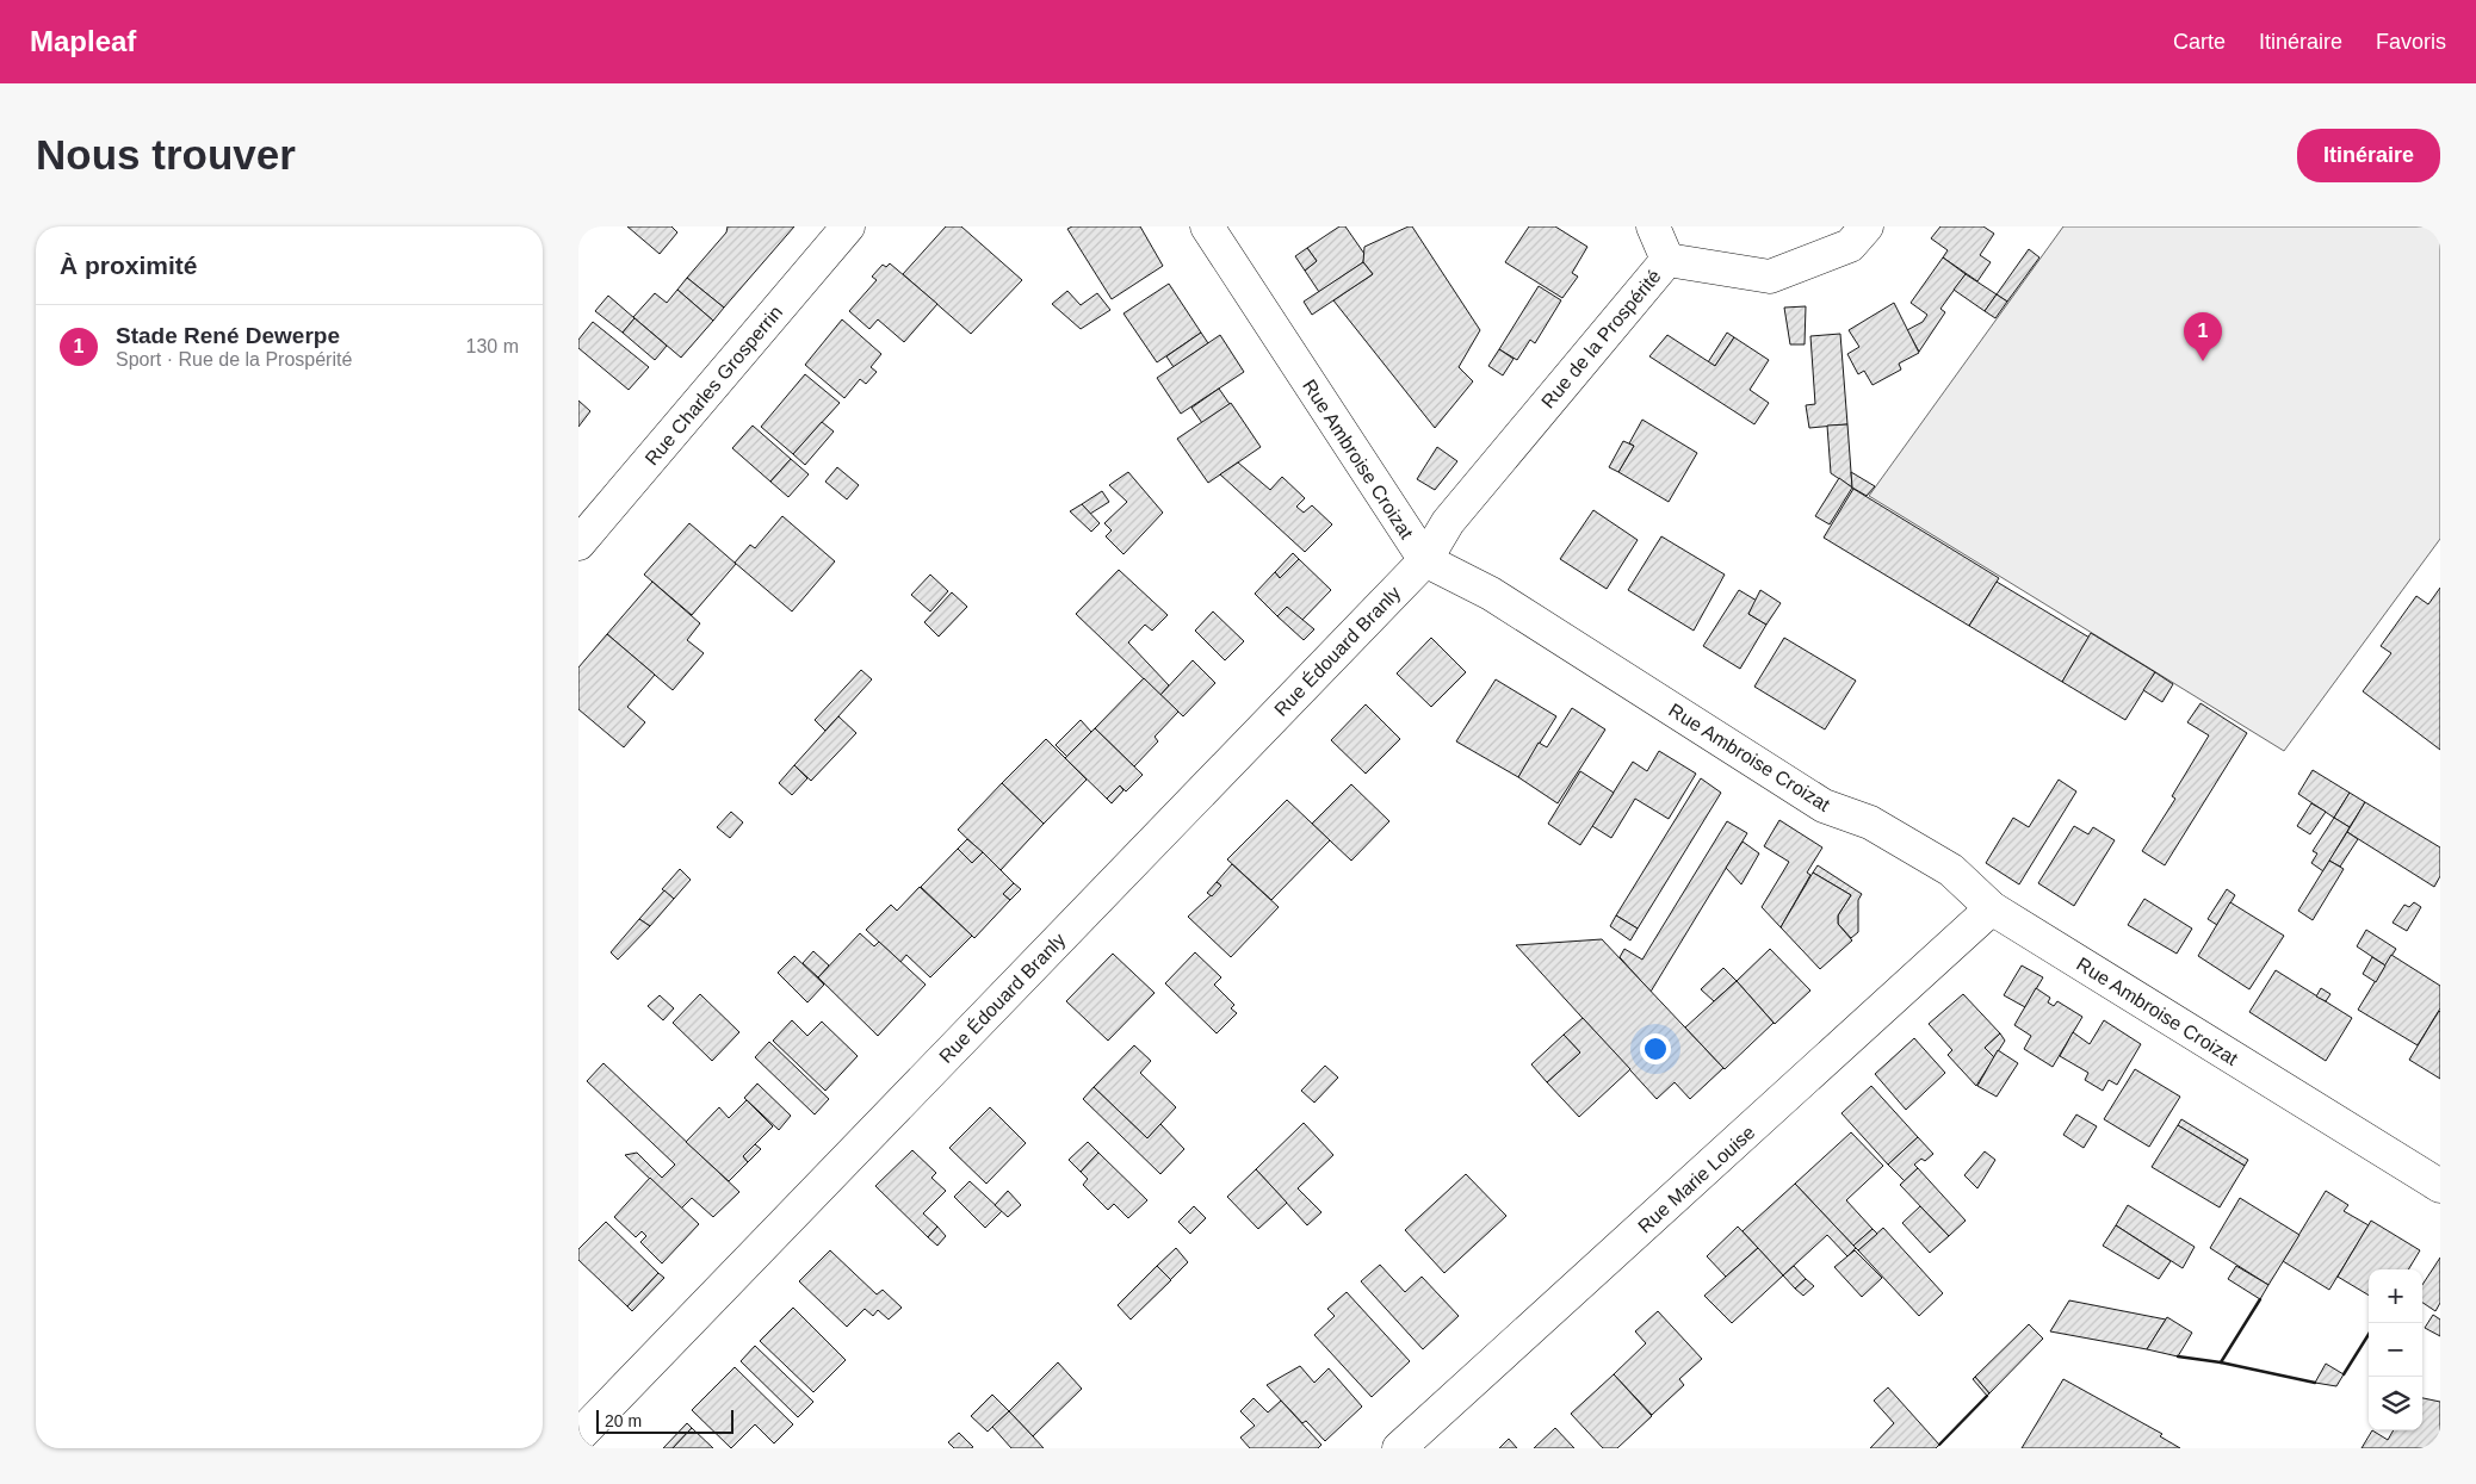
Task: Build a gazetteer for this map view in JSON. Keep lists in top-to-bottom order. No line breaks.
{"streets":{"street":["Rue de la Prospérité","Rue Charles Grosperrin","Rue Ambroise Croizat","Rue Édouard Branly","Rue Marie Louise"]},"crossings":[["Rue de la Prospérité","Rue Ambroise Croizat"],["Rue de la Prospérité","Rue Édouard Branly"],["Rue Ambroise Croizat","Rue Édouard Branly"],["Rue Ambroise Croizat","Rue Marie Louise"]],"scale_bar":"20 m","page":{"header":"Mapleaf","nav":["Carte","Itinéraire","Favoris"],"buttons":"Itinéraire","title":"Nous trouver","heading":"À proximité","list":[{"mark":"1","name":"Stade René Dewerpe","note":"Sport · Rue de la Prospérité","value":"130 m"}],"pins":"1","map_buttons":["+","−"],"scale":"20 m"}}
